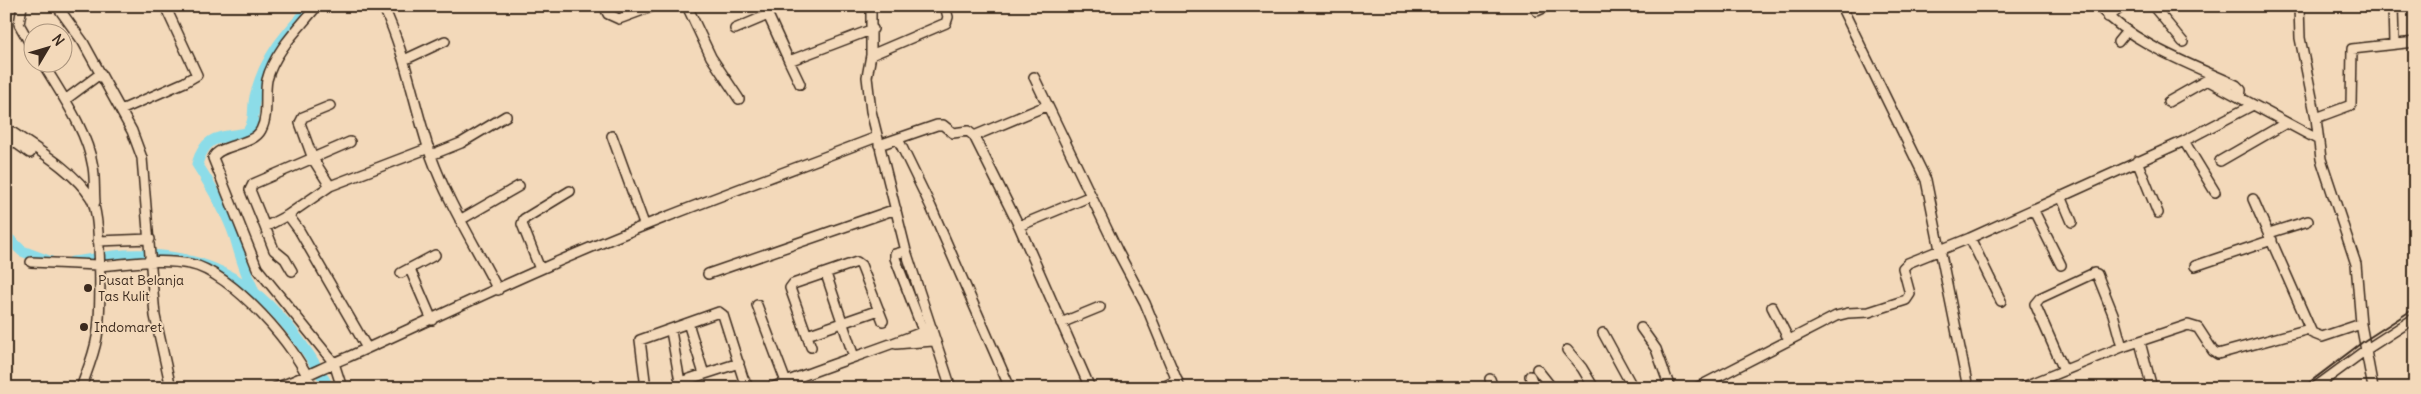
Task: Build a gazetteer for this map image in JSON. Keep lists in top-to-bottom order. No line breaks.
{"places":["Pusat Belanja Tas Kulit","Indomaret"],"north":"top right"}
